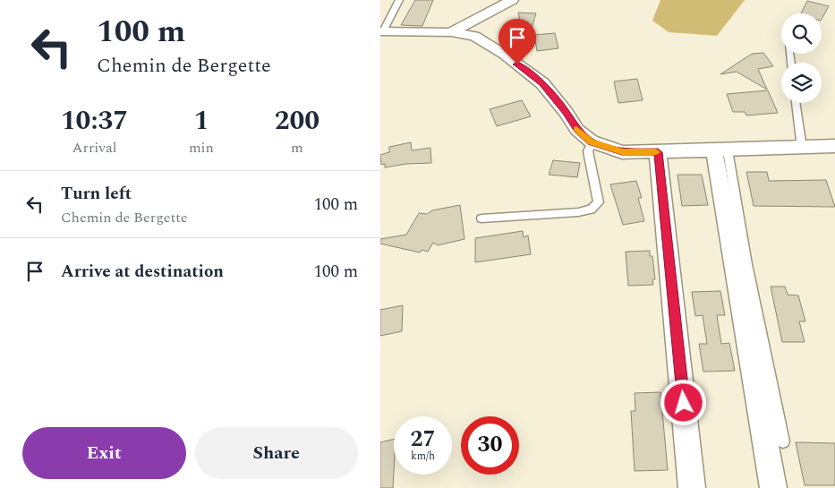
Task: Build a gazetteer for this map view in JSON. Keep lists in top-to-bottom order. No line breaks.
{"page":{"turn":["100 m","Chemin de Bergette"],"eta":["10:37","Arrival","1","min","200","m"],"list":[{"name":"Turn left","note":"Chemin de Bergette","value":"100 m"},{"name":"Arrive at destination","value":"100 m"}],"speed":"27 km/h","limit":"30","buttons":["Exit","Share"]}}
